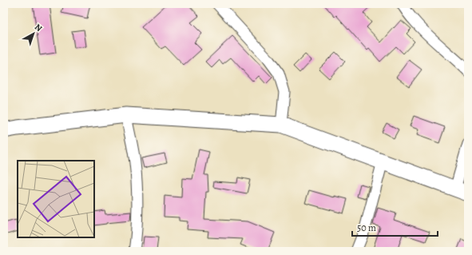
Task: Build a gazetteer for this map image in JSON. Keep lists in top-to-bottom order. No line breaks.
{"scale_bar":"50 m","north":"top right"}
